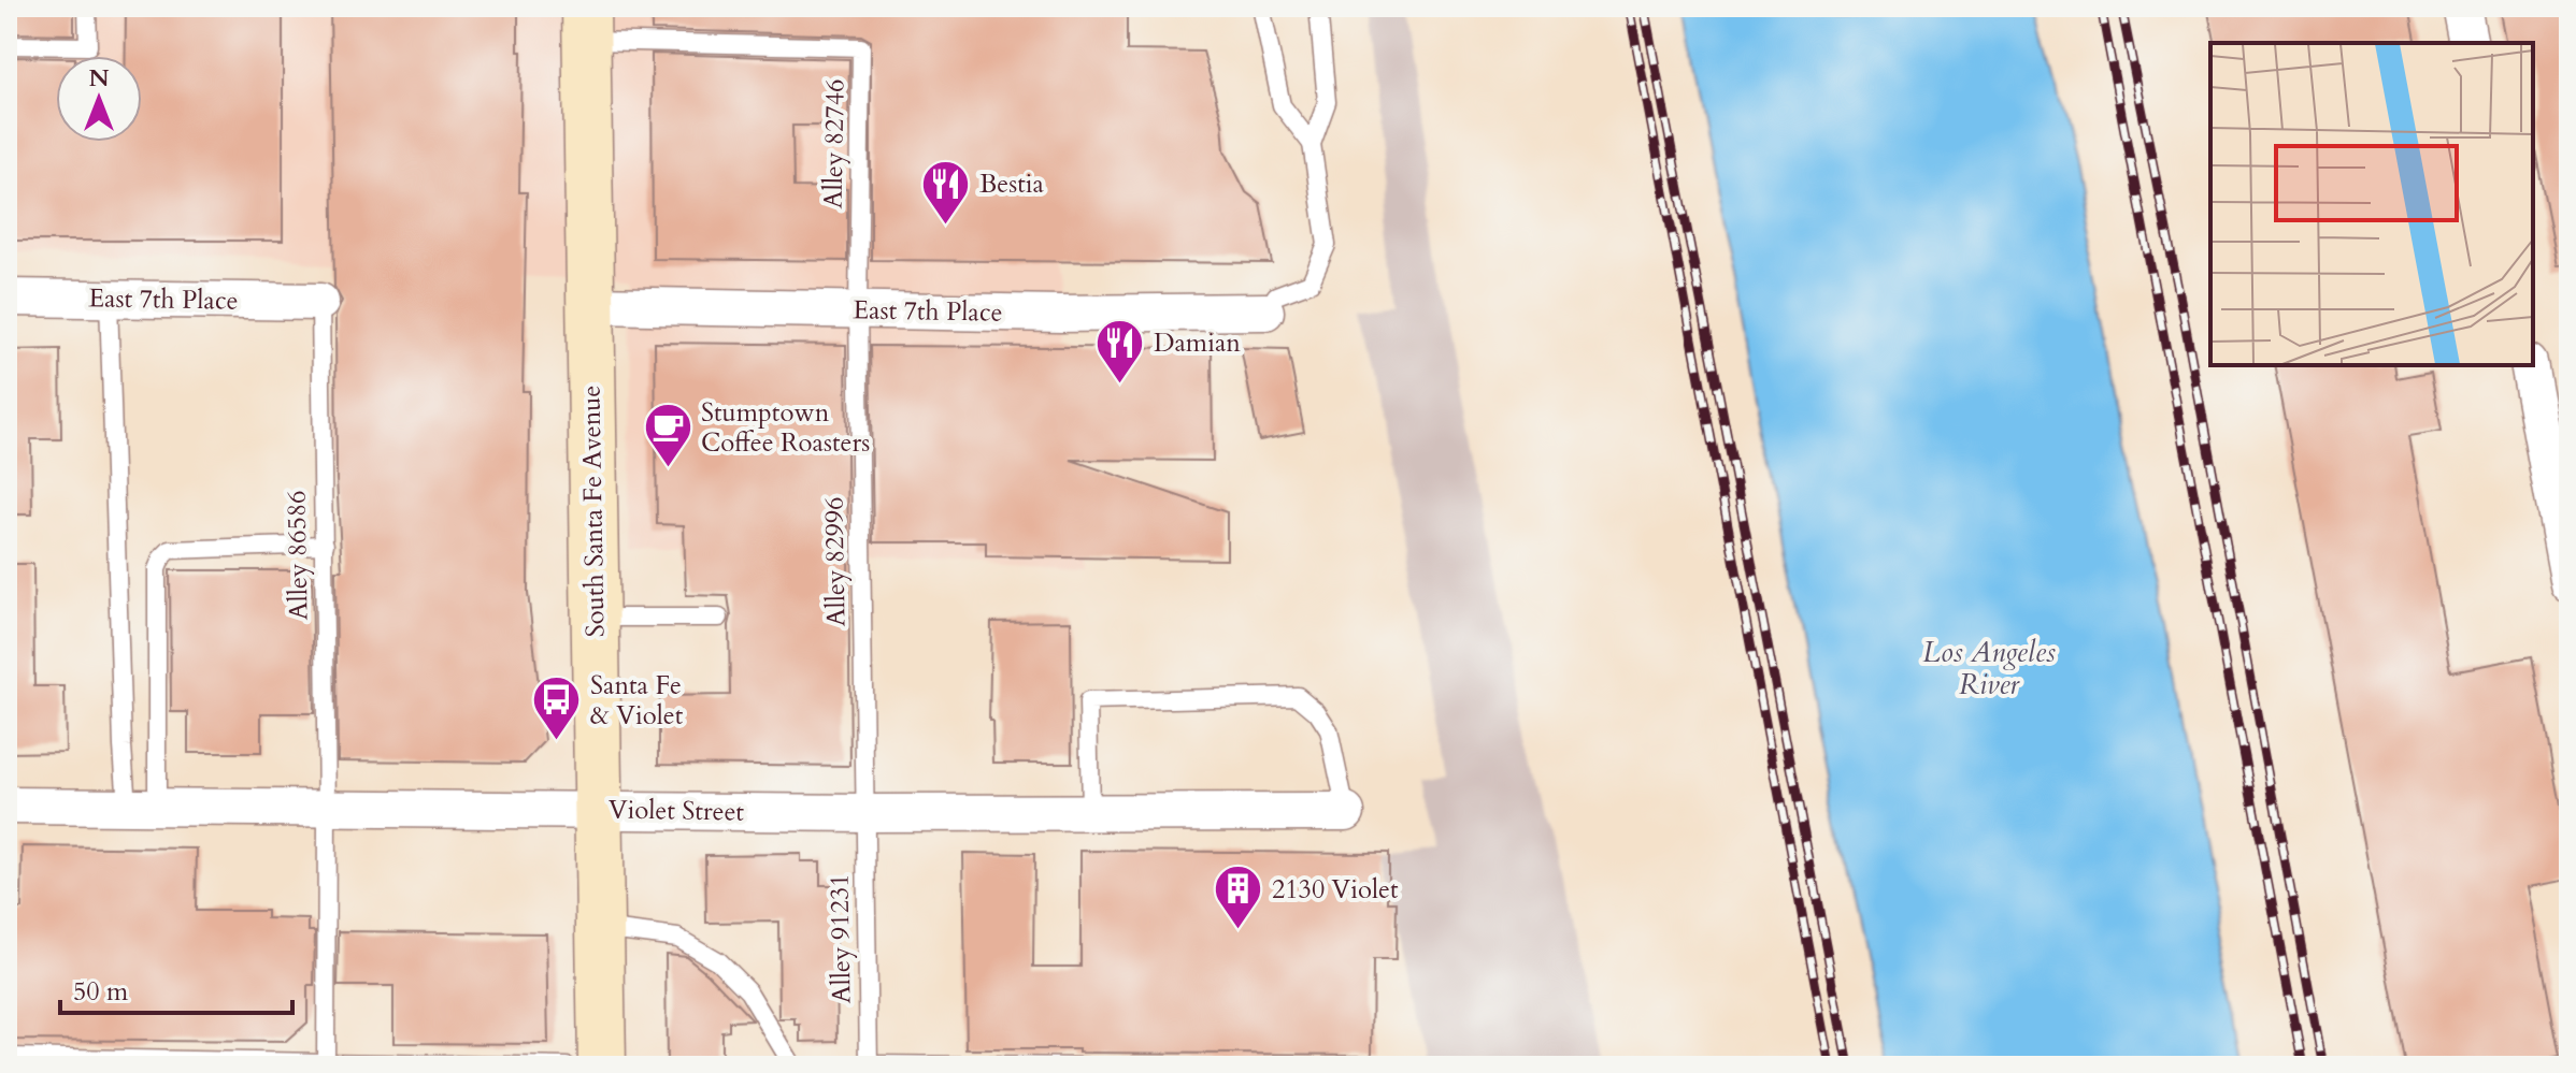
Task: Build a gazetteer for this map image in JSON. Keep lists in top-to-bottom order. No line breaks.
{"streets":{"main road":["South Santa Fe Avenue"],"street":["East 7th Place","Violet Street"],"lane":["Alley 82746","Alley 86586","Alley 82996","Alley 91231"]},"crossings":[["Alley 82746","East 7th Place"],["Alley 82746","South Santa Fe Avenue"],["Alley 82746","Alley 82996"],["East 7th Place","South Santa Fe Avenue"],["East 7th Place","Alley 86586"],["East 7th Place","Alley 82996"],["South Santa Fe Avenue","Violet Street"],["Alley 86586","Violet Street"],["Alley 82996","Violet Street"],["Alley 82996","Alley 91231"],["Violet Street","Alley 91231"]],"water":["Los Angeles River"],"places":{"restaurant":["Bestia","Damian"],"cafe":["Stumptown Coffee Roasters"],"bus stop":["Santa Fe & Violet"],"building":["2130 Violet"]},"scale_bar":"50 m","north":"top"}
